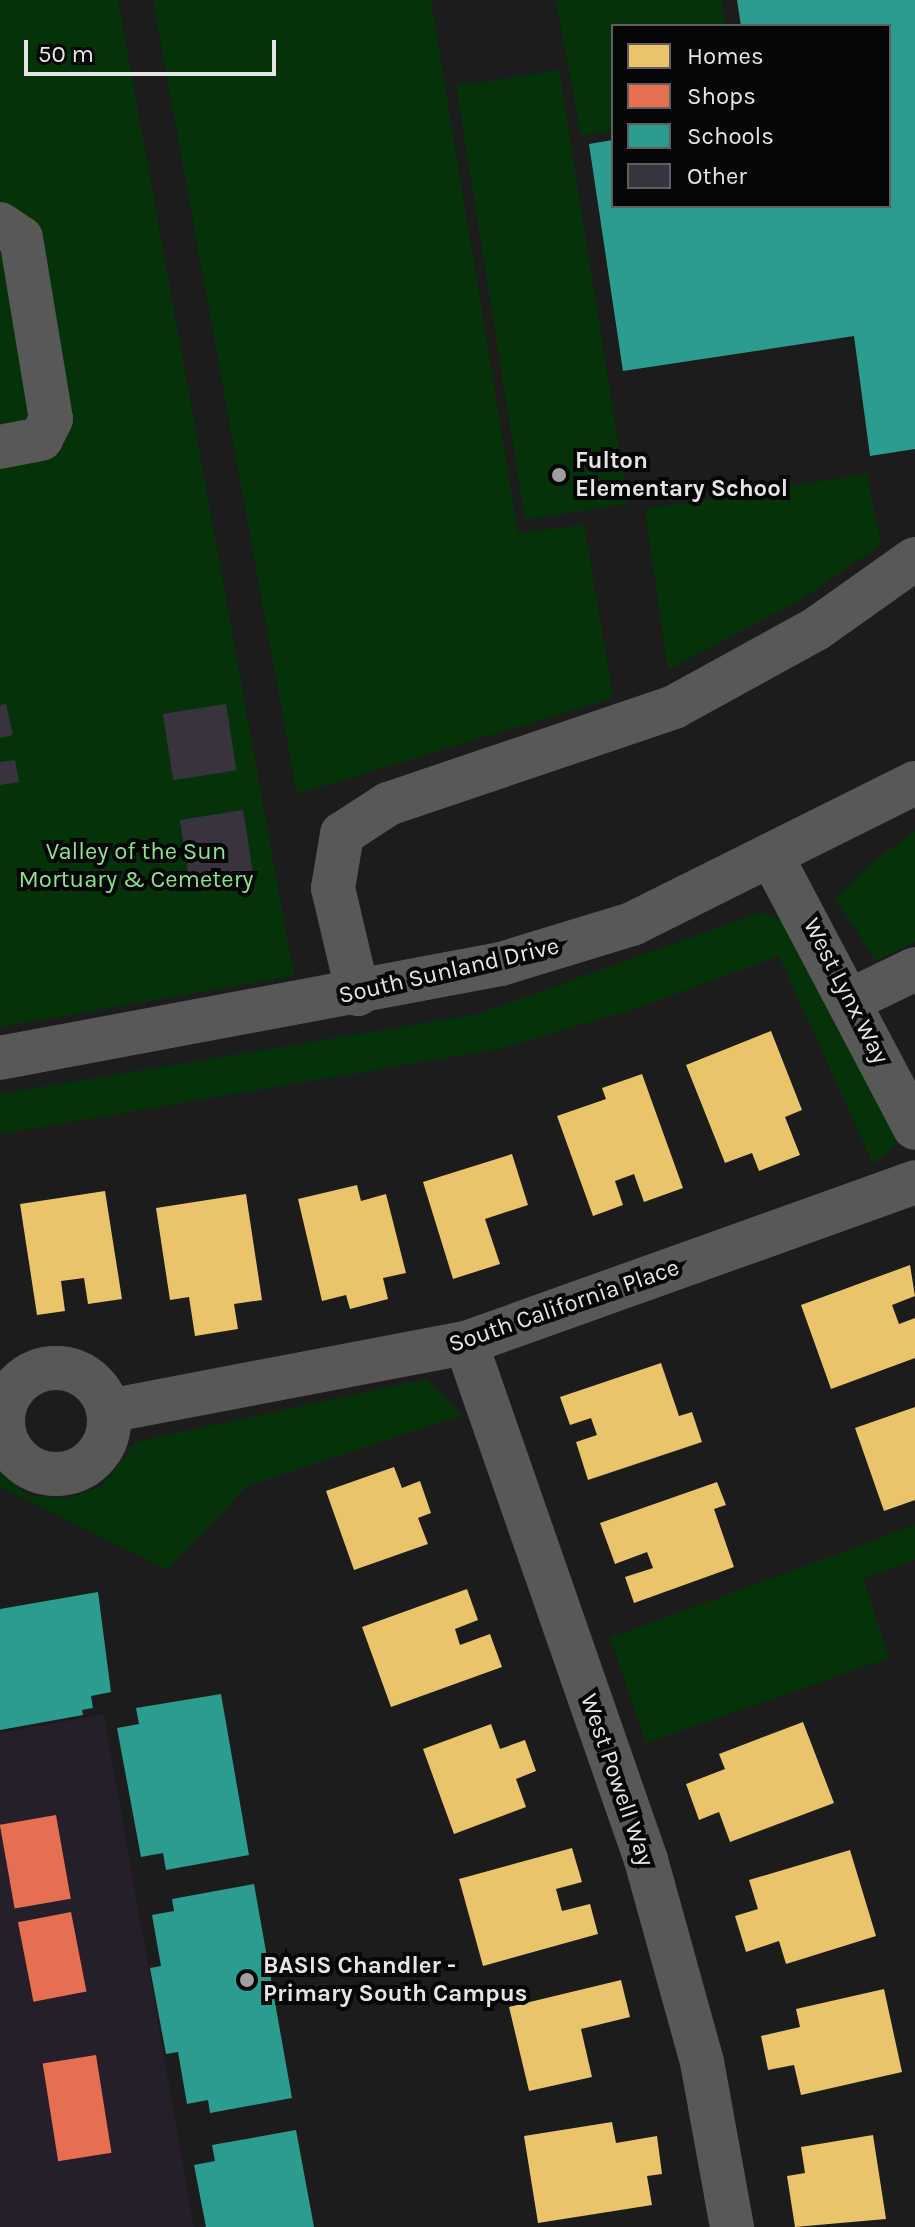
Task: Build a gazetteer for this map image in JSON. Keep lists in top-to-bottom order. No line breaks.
{"streets":{"street":["South Sunland Drive","West Lynx Way","South California Place","West Powell Way"]},"crossings":[["South Sunland Drive","West Lynx Way"],["South California Place","West Powell Way"]],"parks":["Valley of the Sun Mortuary & Cemetery"],"places":["Fulton Elementary School","BASIS Chandler - Primary South Campus"],"legend":["Homes","Shops","Schools","Other"],"scale_bar":"50 m"}
